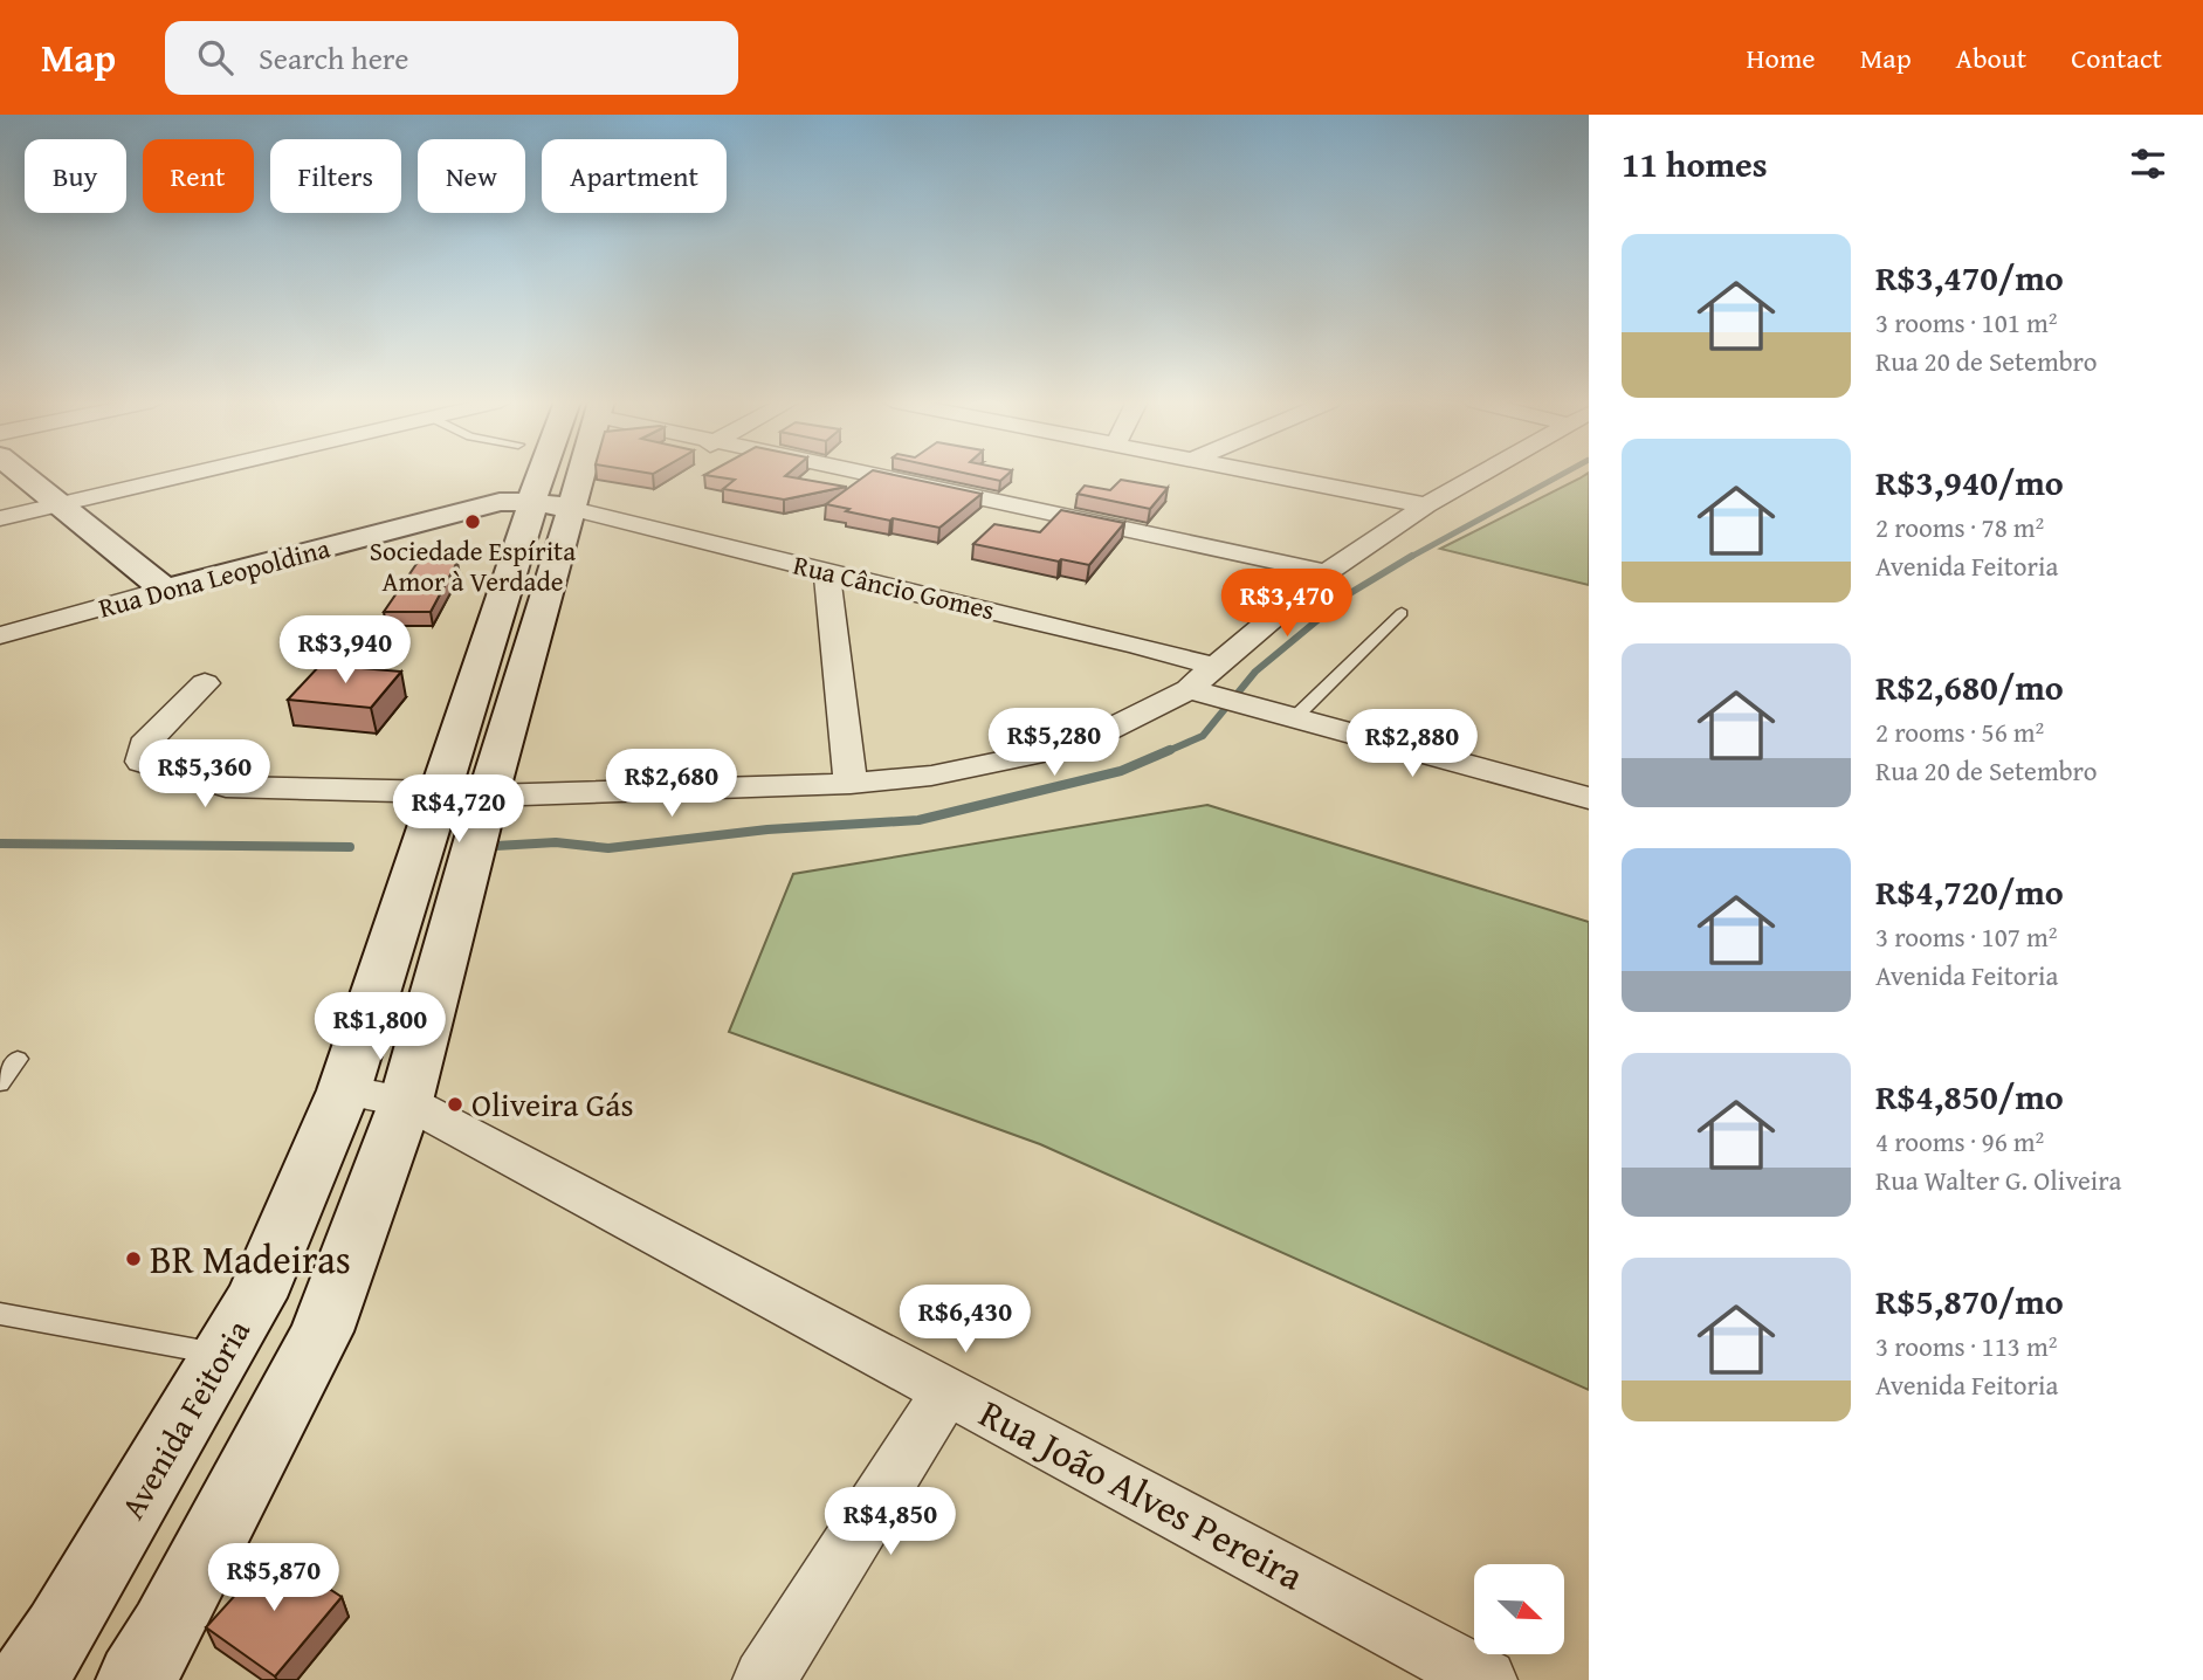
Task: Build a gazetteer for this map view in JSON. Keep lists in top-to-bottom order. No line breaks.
{"streets":{"main road":["Rua Dona Leopoldina","Avenida Feitoria"],"street":["Rua Câncio Gomes","Rua João Alves Pereira"]},"crossings":[["Rua Dona Leopoldina","Rua Câncio Gomes"],["Rua Dona Leopoldina","Avenida Feitoria"],["Rua Câncio Gomes","Avenida Feitoria"],["Avenida Feitoria","Rua João Alves Pereira"]],"places":["Sociedade Espírita Amor à Verdade","Oliveira Gás","BR Madeiras"],"north":"bottom right","page":{"header":"Map","search":"Search here","nav":["Home","Map","About","Contact"],"heading":"11 homes","chip":["Buy","Rent","Filters","New","Apartment"],"list":[{"name":"R$3,470/mo","note":"3 rooms · 101 m² · Rua 20 de Setembro"},{"name":"R$3,940/mo","note":"2 rooms · 78 m² · Avenida Feitoria"},{"name":"R$2,680/mo","note":"2 rooms · 56 m² · Rua 20 de Setembro"},{"name":"R$4,720/mo","note":"3 rooms · 107 m² · Avenida Feitoria"},{"name":"R$4,850/mo","note":"4 rooms · 96 m² · Rua Walter G. Oliveira"},{"name":"R$5,870/mo","note":"3 rooms · 113 m² · Avenida Feitoria"}],"price":["R$3,470","R$3,940","R$5,280","R$2,880","R$5,360","R$2,680","R$4,720","R$1,800","R$6,430","R$4,850","R$5,870"]}}
